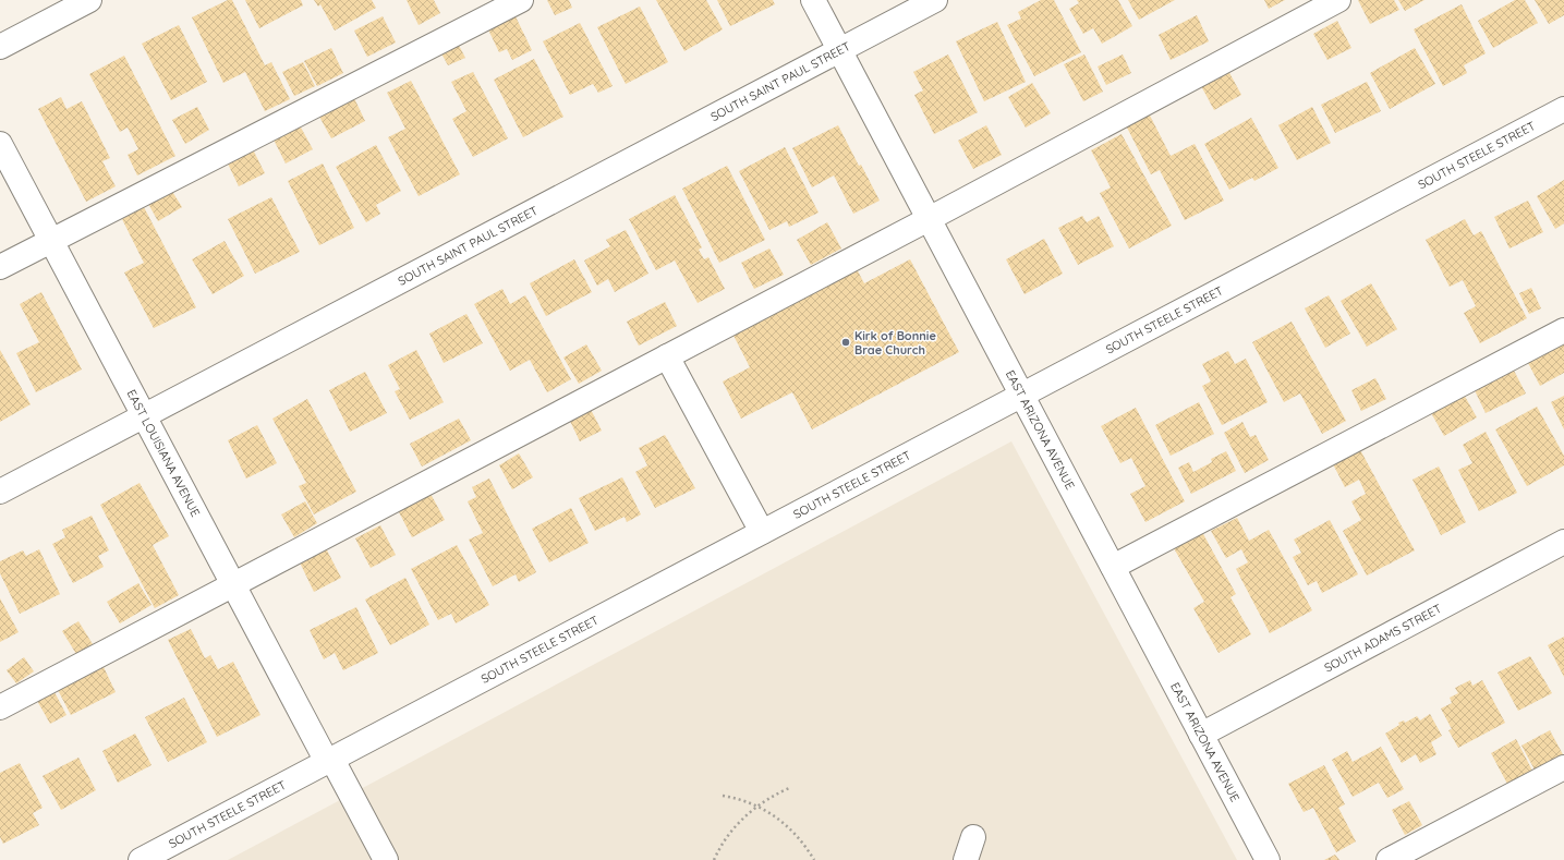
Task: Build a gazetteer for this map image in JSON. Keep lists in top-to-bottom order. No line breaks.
{"streets":{"street":["SOUTH SAINT PAUL STREET","SOUTH STEELE STREET","EAST ARIZONA AVENUE","EAST LOUISIANA AVENUE","SOUTH ADAMS STREET"]},"crossings":[["SOUTH SAINT PAUL STREET","EAST ARIZONA AVENUE"],["SOUTH SAINT PAUL STREET","EAST LOUISIANA AVENUE"],["SOUTH STEELE STREET","EAST ARIZONA AVENUE"],["SOUTH STEELE STREET","EAST LOUISIANA AVENUE"],["EAST ARIZONA AVENUE","SOUTH ADAMS STREET"]],"places":["Kirk of Bonnie Brae Church"]}
